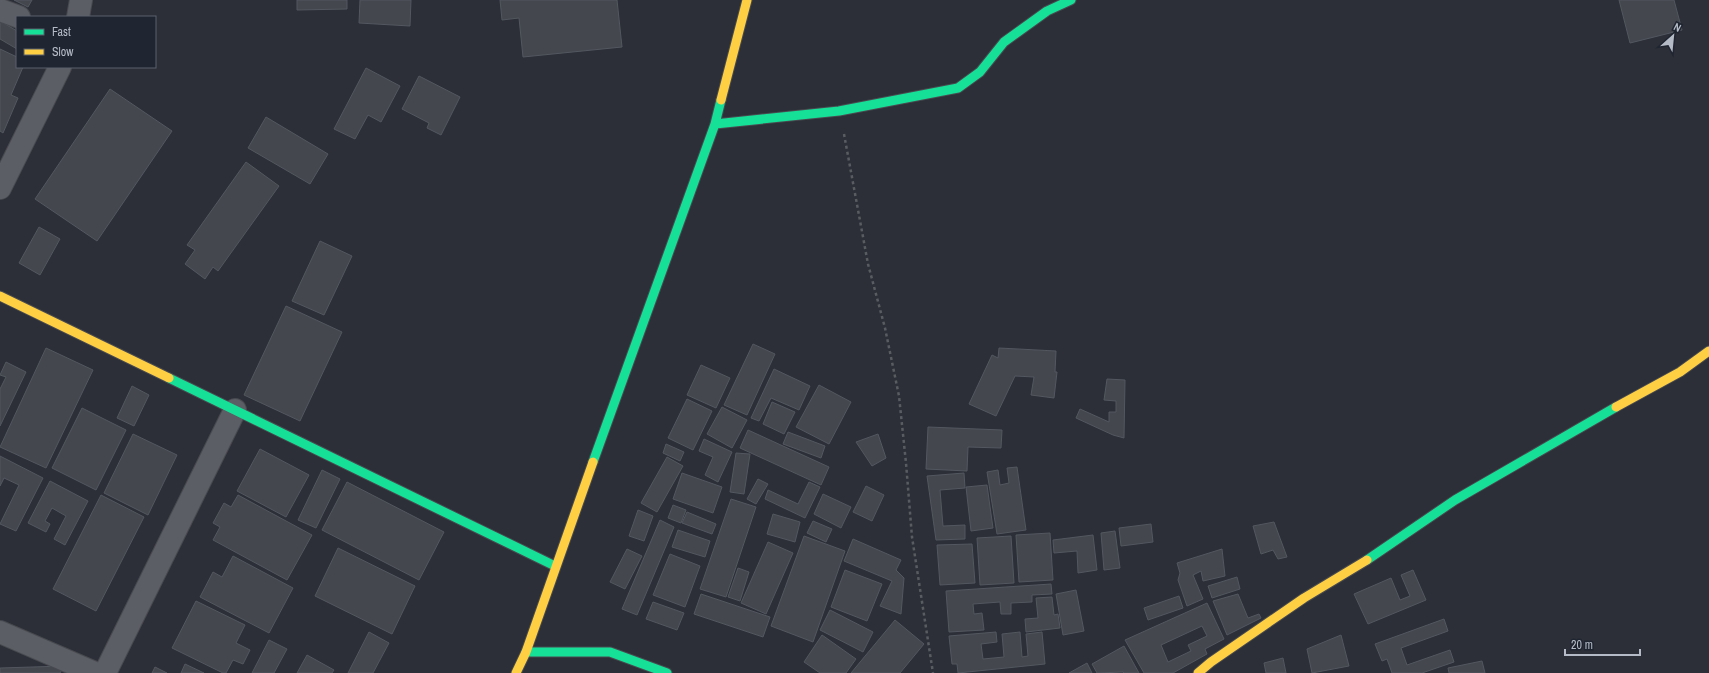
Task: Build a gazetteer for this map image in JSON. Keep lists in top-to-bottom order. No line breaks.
{"legend":["Fast","Slow"],"scale_bar":"20 m","north":"top right"}
